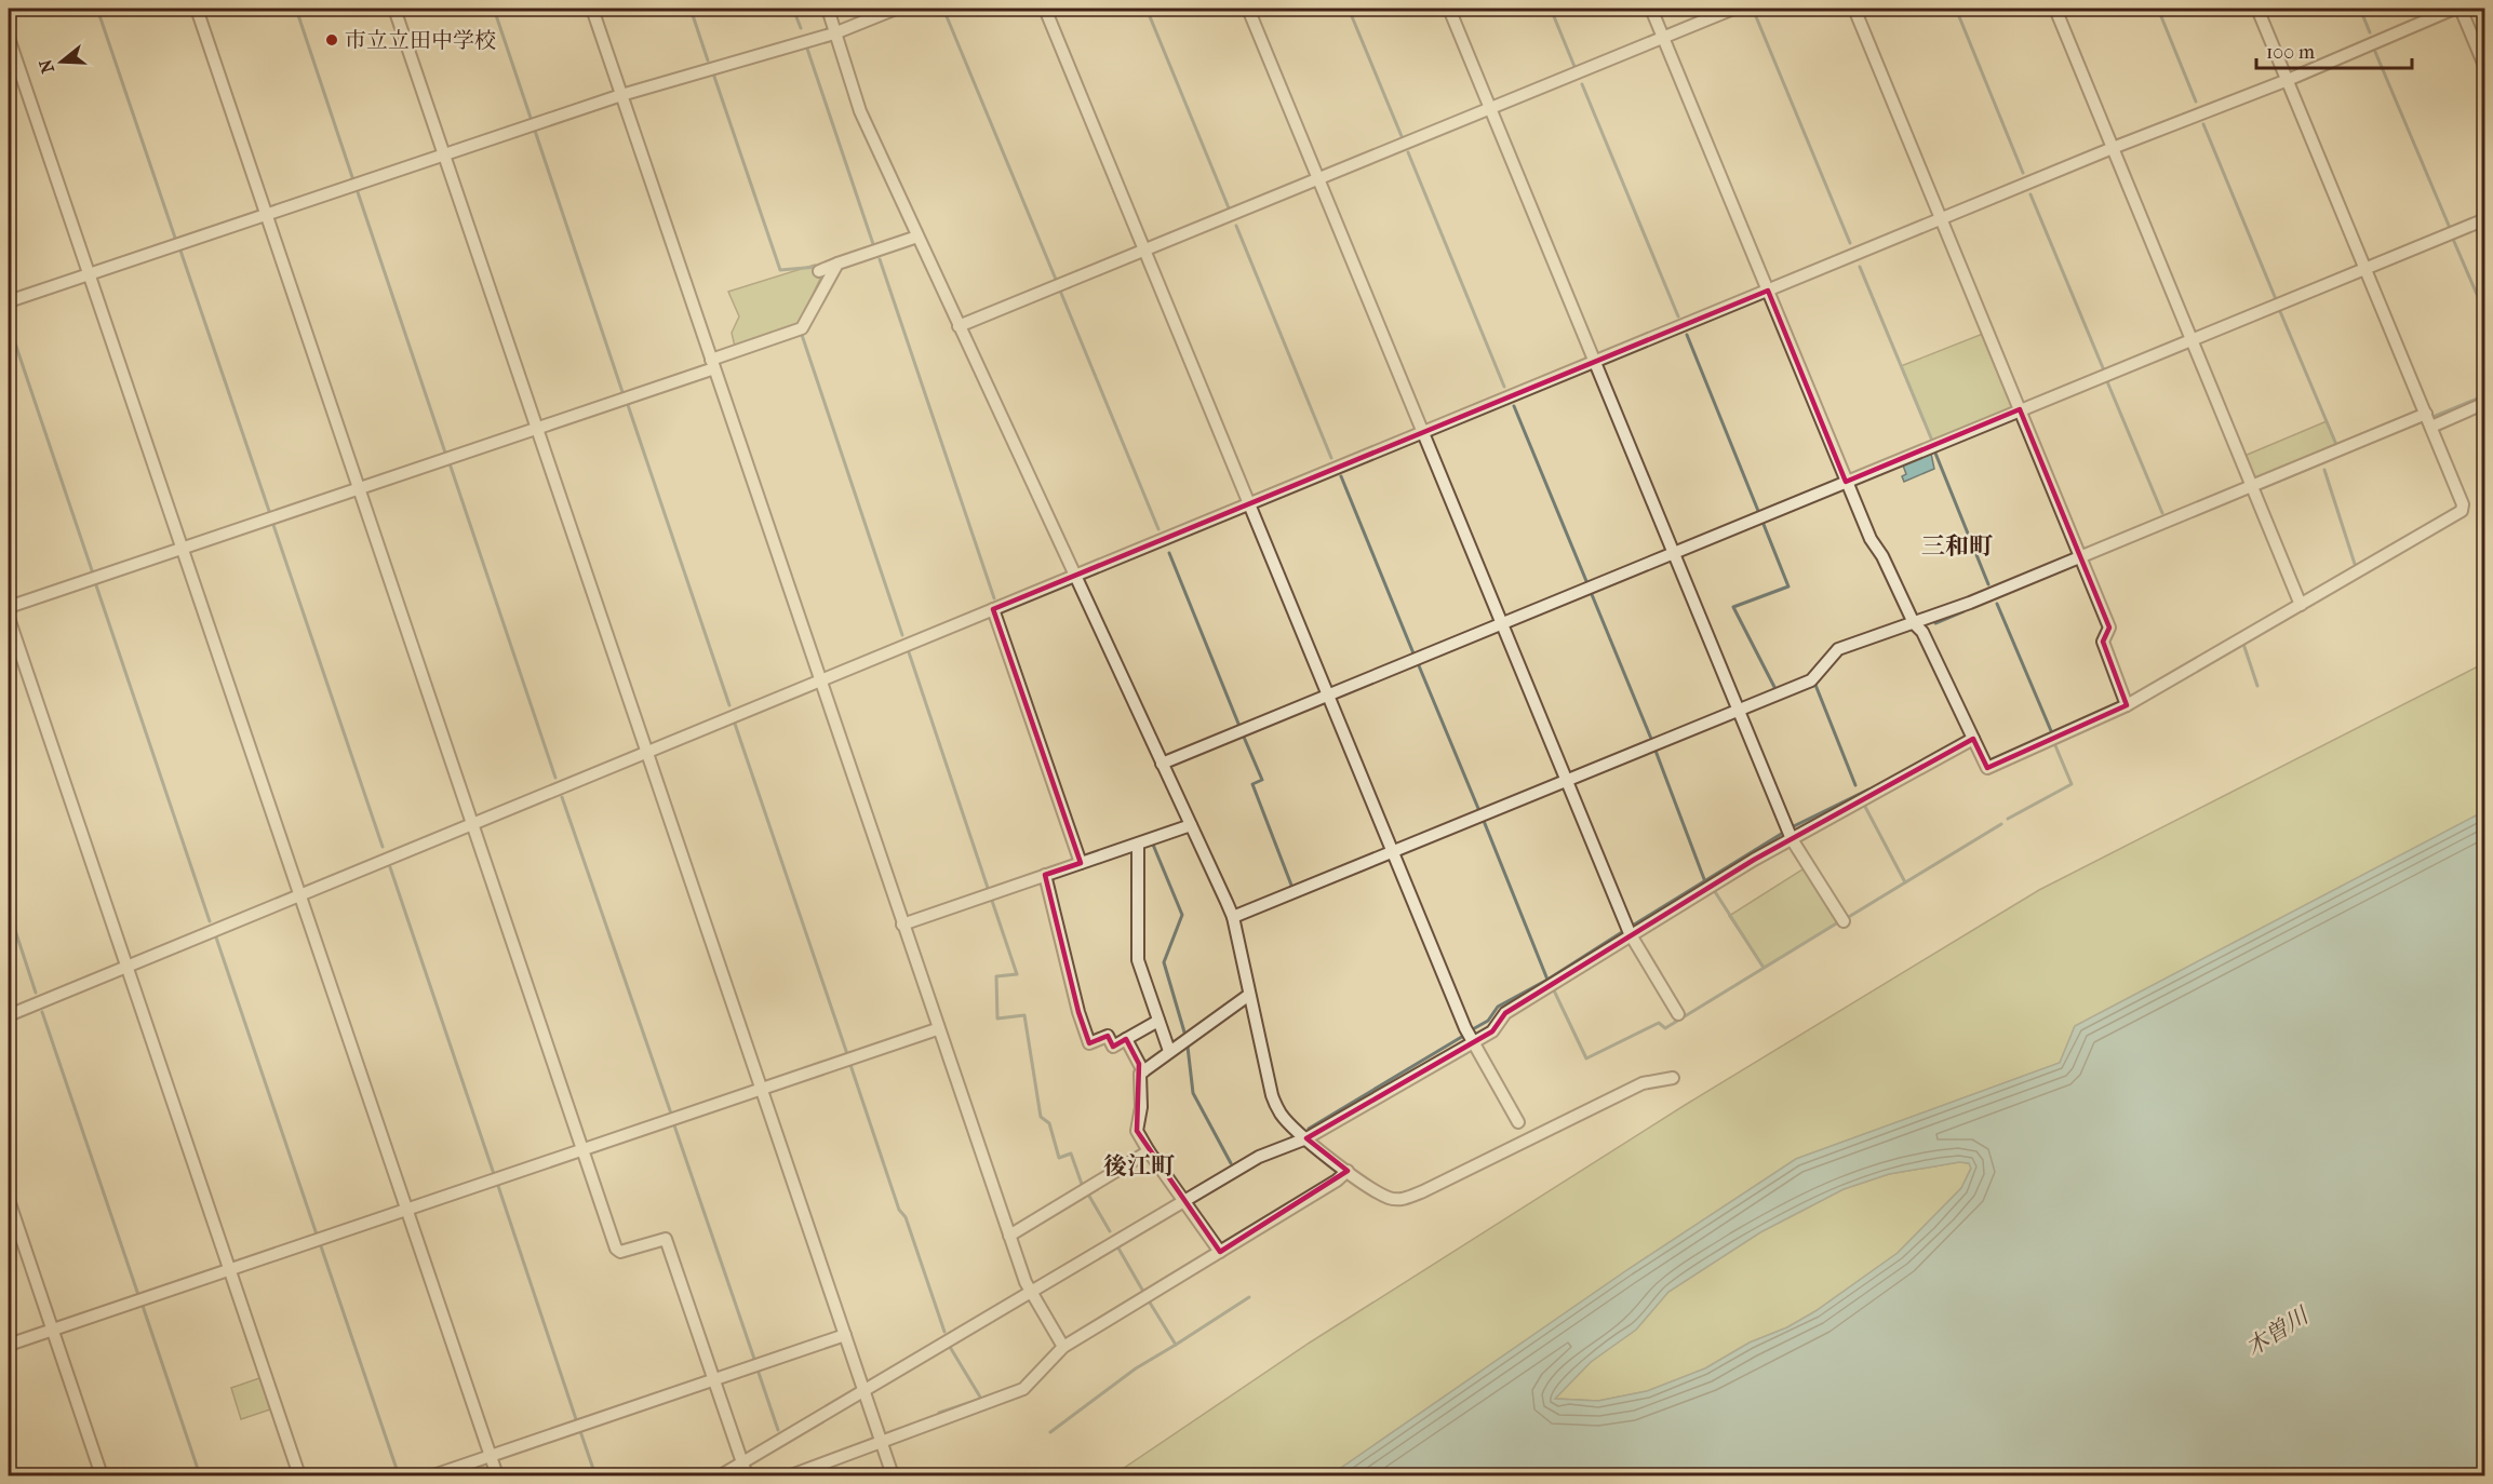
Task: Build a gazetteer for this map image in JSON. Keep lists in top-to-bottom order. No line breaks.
{"districts":["三和町","後江町"],"water":["木曽川"],"places":["市立立田中学校"],"scale_bar":"100 m","north":"left"}
